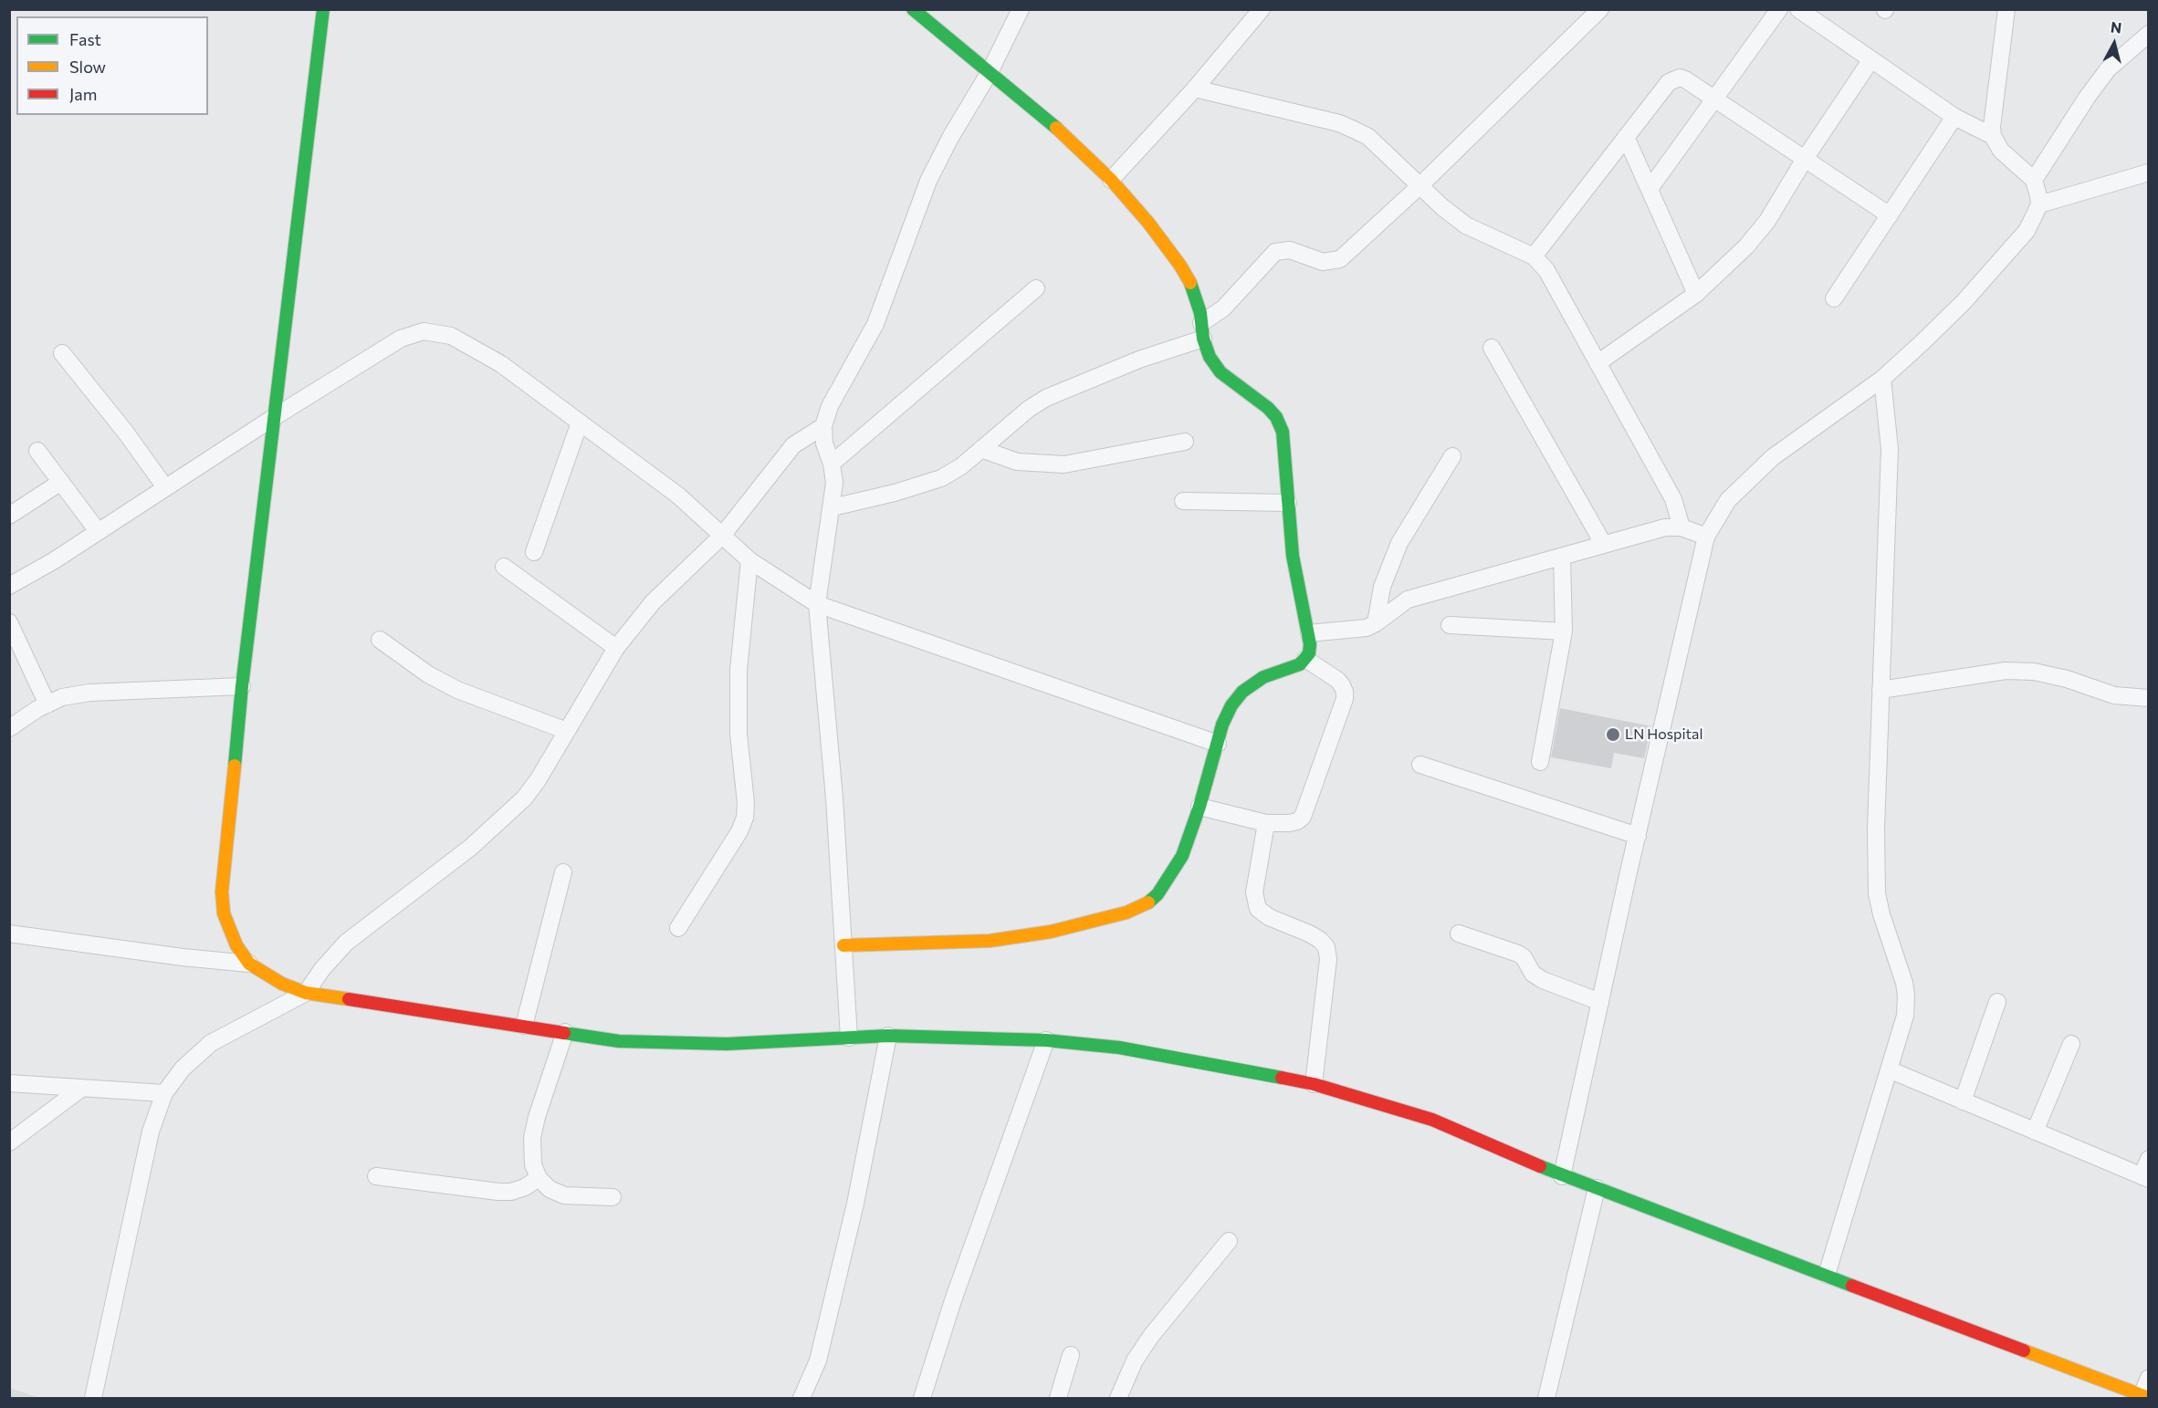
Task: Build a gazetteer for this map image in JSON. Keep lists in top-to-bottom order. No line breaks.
{"places":["LN Hospital"],"legend":["Fast","Slow","Jam"],"north":"top"}
